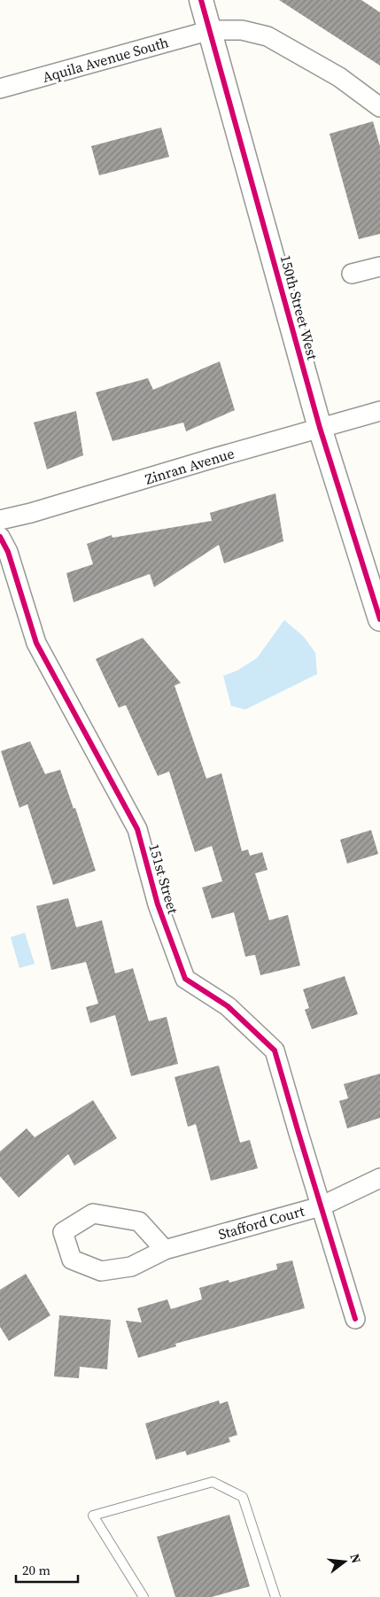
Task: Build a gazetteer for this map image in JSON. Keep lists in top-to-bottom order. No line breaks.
{"streets":{"street":["Aquila Avenue South","150th Street West","Zinran Avenue","151st Street","Stafford Court"]},"crossings":[["Aquila Avenue South","150th Street West"],["150th Street West","Zinran Avenue"],["151st Street","Stafford Court"]],"scale_bar":"20 m","north":"right"}
